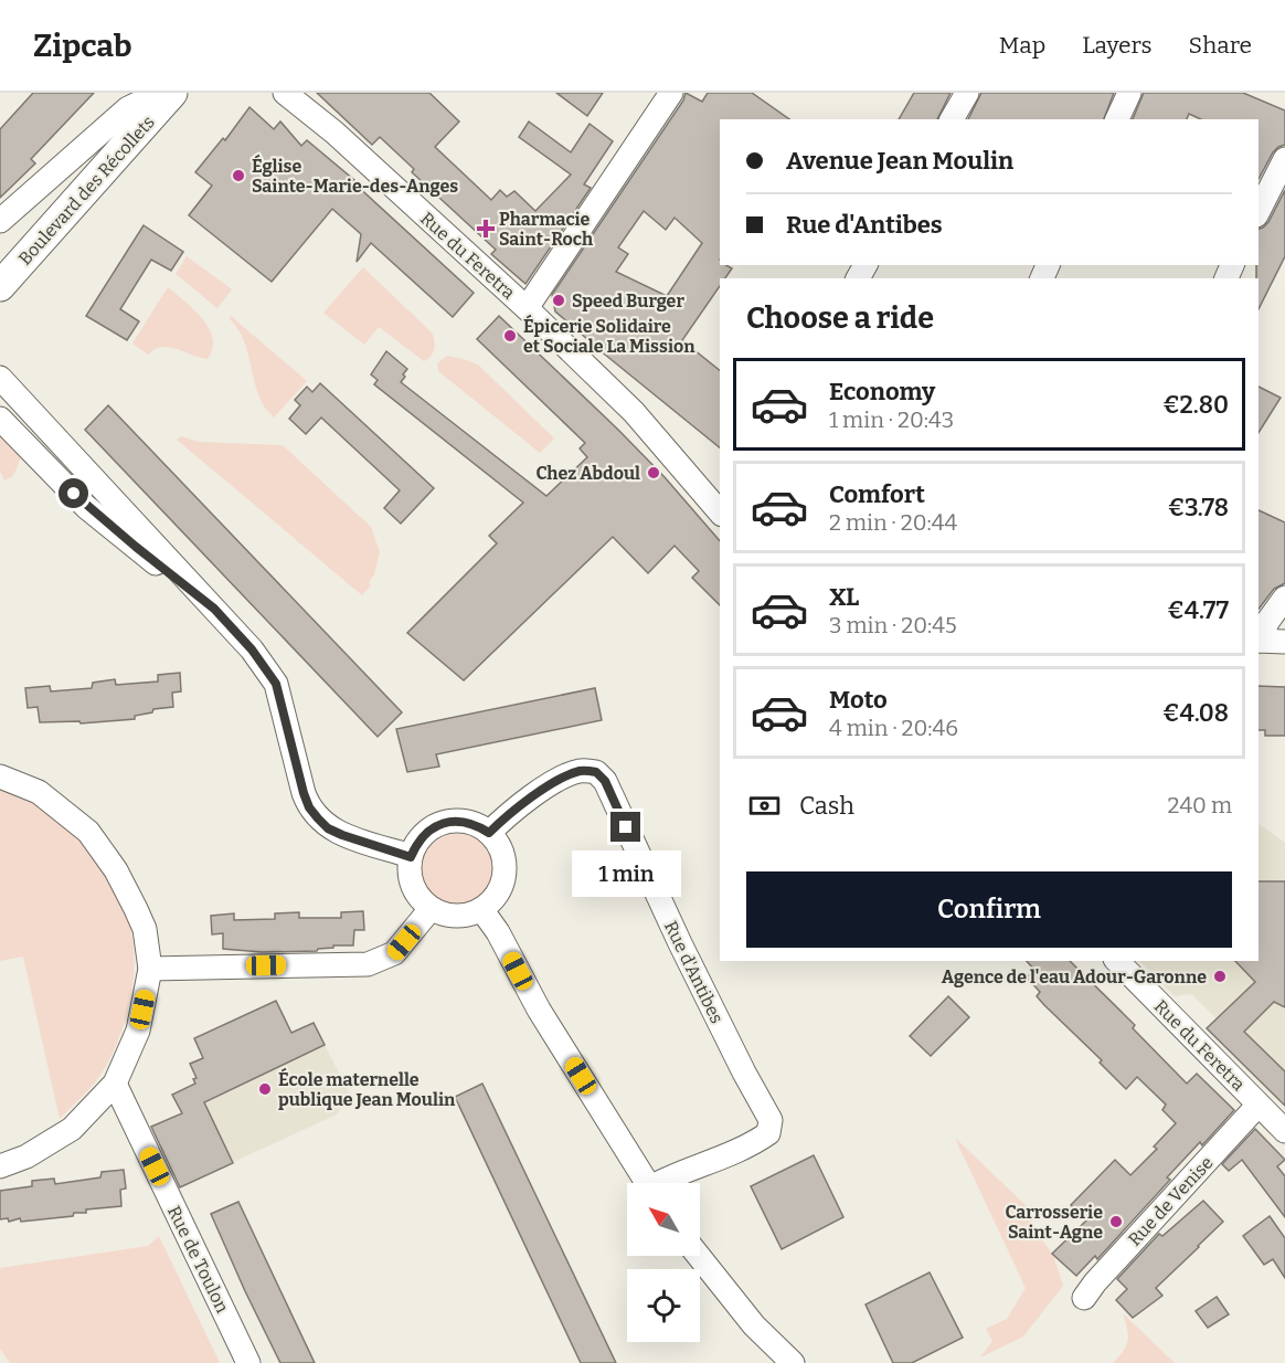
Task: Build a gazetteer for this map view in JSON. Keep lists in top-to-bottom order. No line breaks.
{"streets":{"main road":["Boulevard des Récollets"],"street":["Rue du Feretra","Rue d'Antibes","Rue de Venise","Rue de Toulon"]},"crossings":[["Rue du Feretra","Rue de Venise"]],"places":{"other":["Église Sainte-Marie-des-Anges","Speed Burger","Épicerie Solidaire et Sociale La Mission","Chez Abdoul","Agence de l'eau Adour-Garonne","École maternelle publique Jean Moulin","Carrosserie Saint-Agne"],"health":["Pharmacie Saint-Roch"]},"north":"top left","page":{"header":"Zipcab","nav":["Map","Layers","Share"],"banner":["Avenue Jean Moulin","Rue d'Antibes"],"heading":"Choose a ride","list":[{"name":"Economy","note":"1 min · 20:43","value":"€2.80"},{"name":"Comfort","note":"2 min · 20:44","value":"€3.78"},{"name":"XL","note":"3 min · 20:45","value":"€4.77"},{"name":"Moto","note":"4 min · 20:46","value":"€4.08"}],"pay":["Cash","240 m"],"bubble":"1 min","buttons":"Confirm"}}
